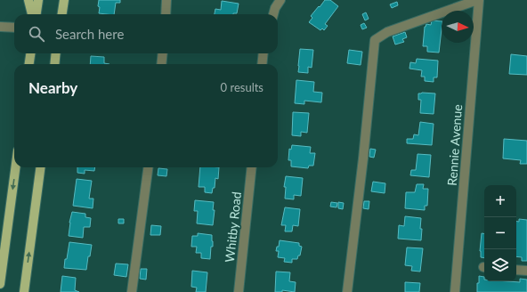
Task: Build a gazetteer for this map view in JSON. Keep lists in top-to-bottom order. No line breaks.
{"streets":{"street":["Rennie Avenue","Whitby Road"]},"north":"right","page":{"search":"Search here","heading":["Nearby","0 results"],"map_buttons":["+","−"]}}
